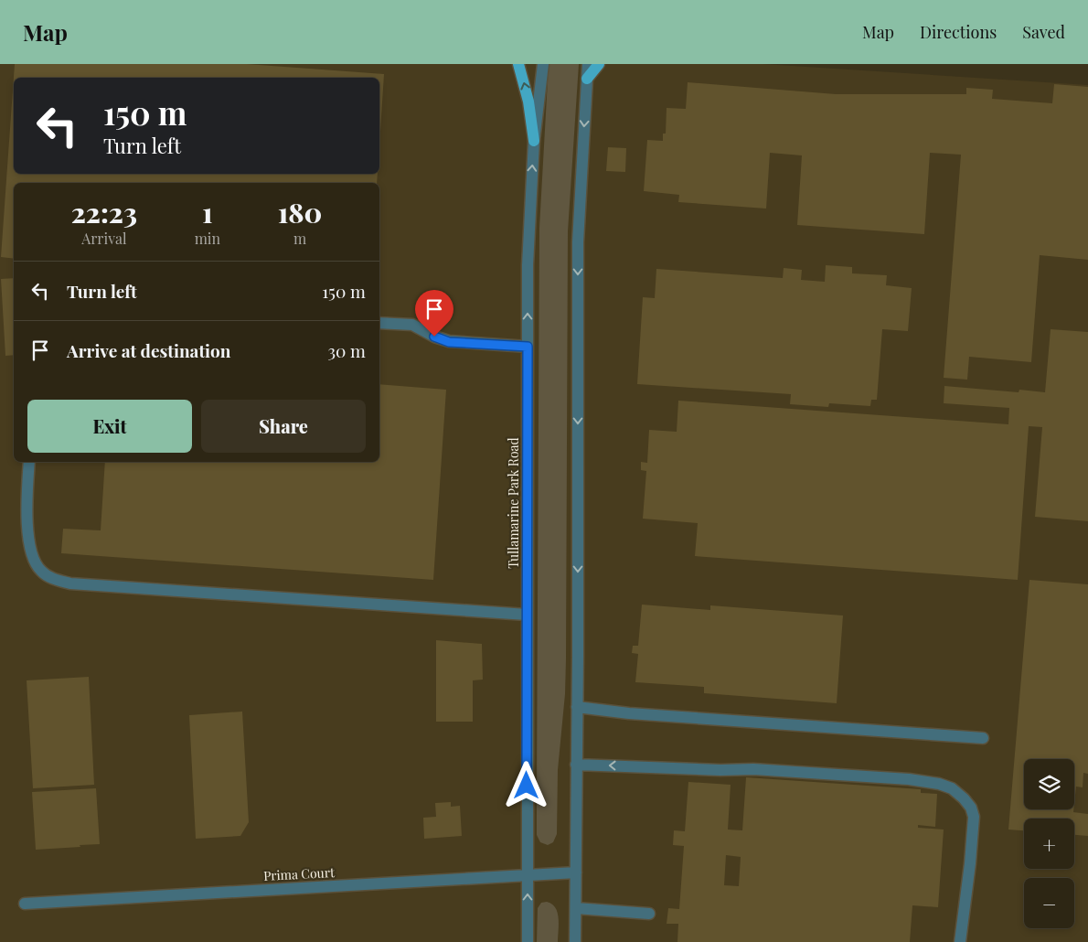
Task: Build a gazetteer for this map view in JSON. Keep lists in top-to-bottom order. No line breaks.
{"streets":{"street":["Tullamarine Park Road","Prima Court"]},"crossings":[["Tullamarine Park Road","Prima Court"]],"page":{"header":"Map","nav":["Map","Directions","Saved"],"turn":["150 m","Turn left"],"eta":["22:23","Arrival","1","min","180","m"],"list":[{"name":"Turn left","value":"150 m"},{"name":"Arrive at destination","value":"30 m"}],"buttons":["Exit","Share"],"map_buttons":["+","−"]}}
